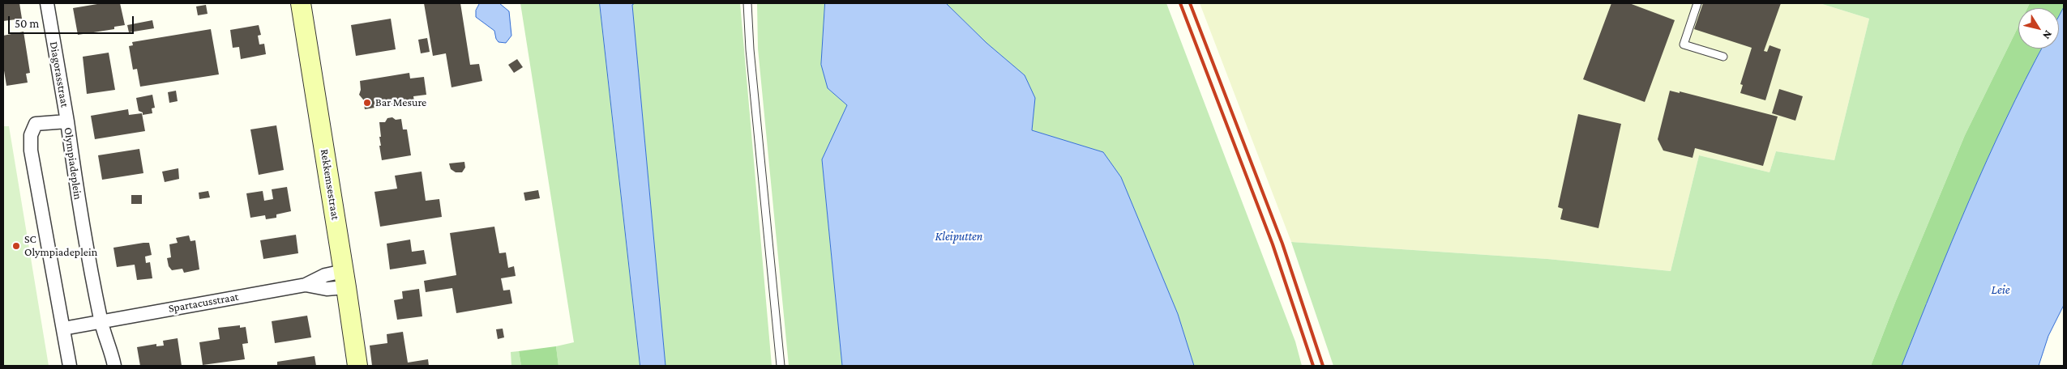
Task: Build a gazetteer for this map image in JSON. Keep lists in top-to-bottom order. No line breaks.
{"streets":{"street":["Diagorasstraat","Olympiadeplein","Rekkemsestraat","Spartacusstraat"]},"crossings":[["Diagorasstraat","Olympiadeplein"],["Olympiadeplein","Spartacusstraat"],["Rekkemsestraat","Spartacusstraat"]],"water":["Kleiputten","Leie"],"places":["Bar Mesure","SC Olympiadeplein"],"scale_bar":"50 m","north":"bottom right"}
